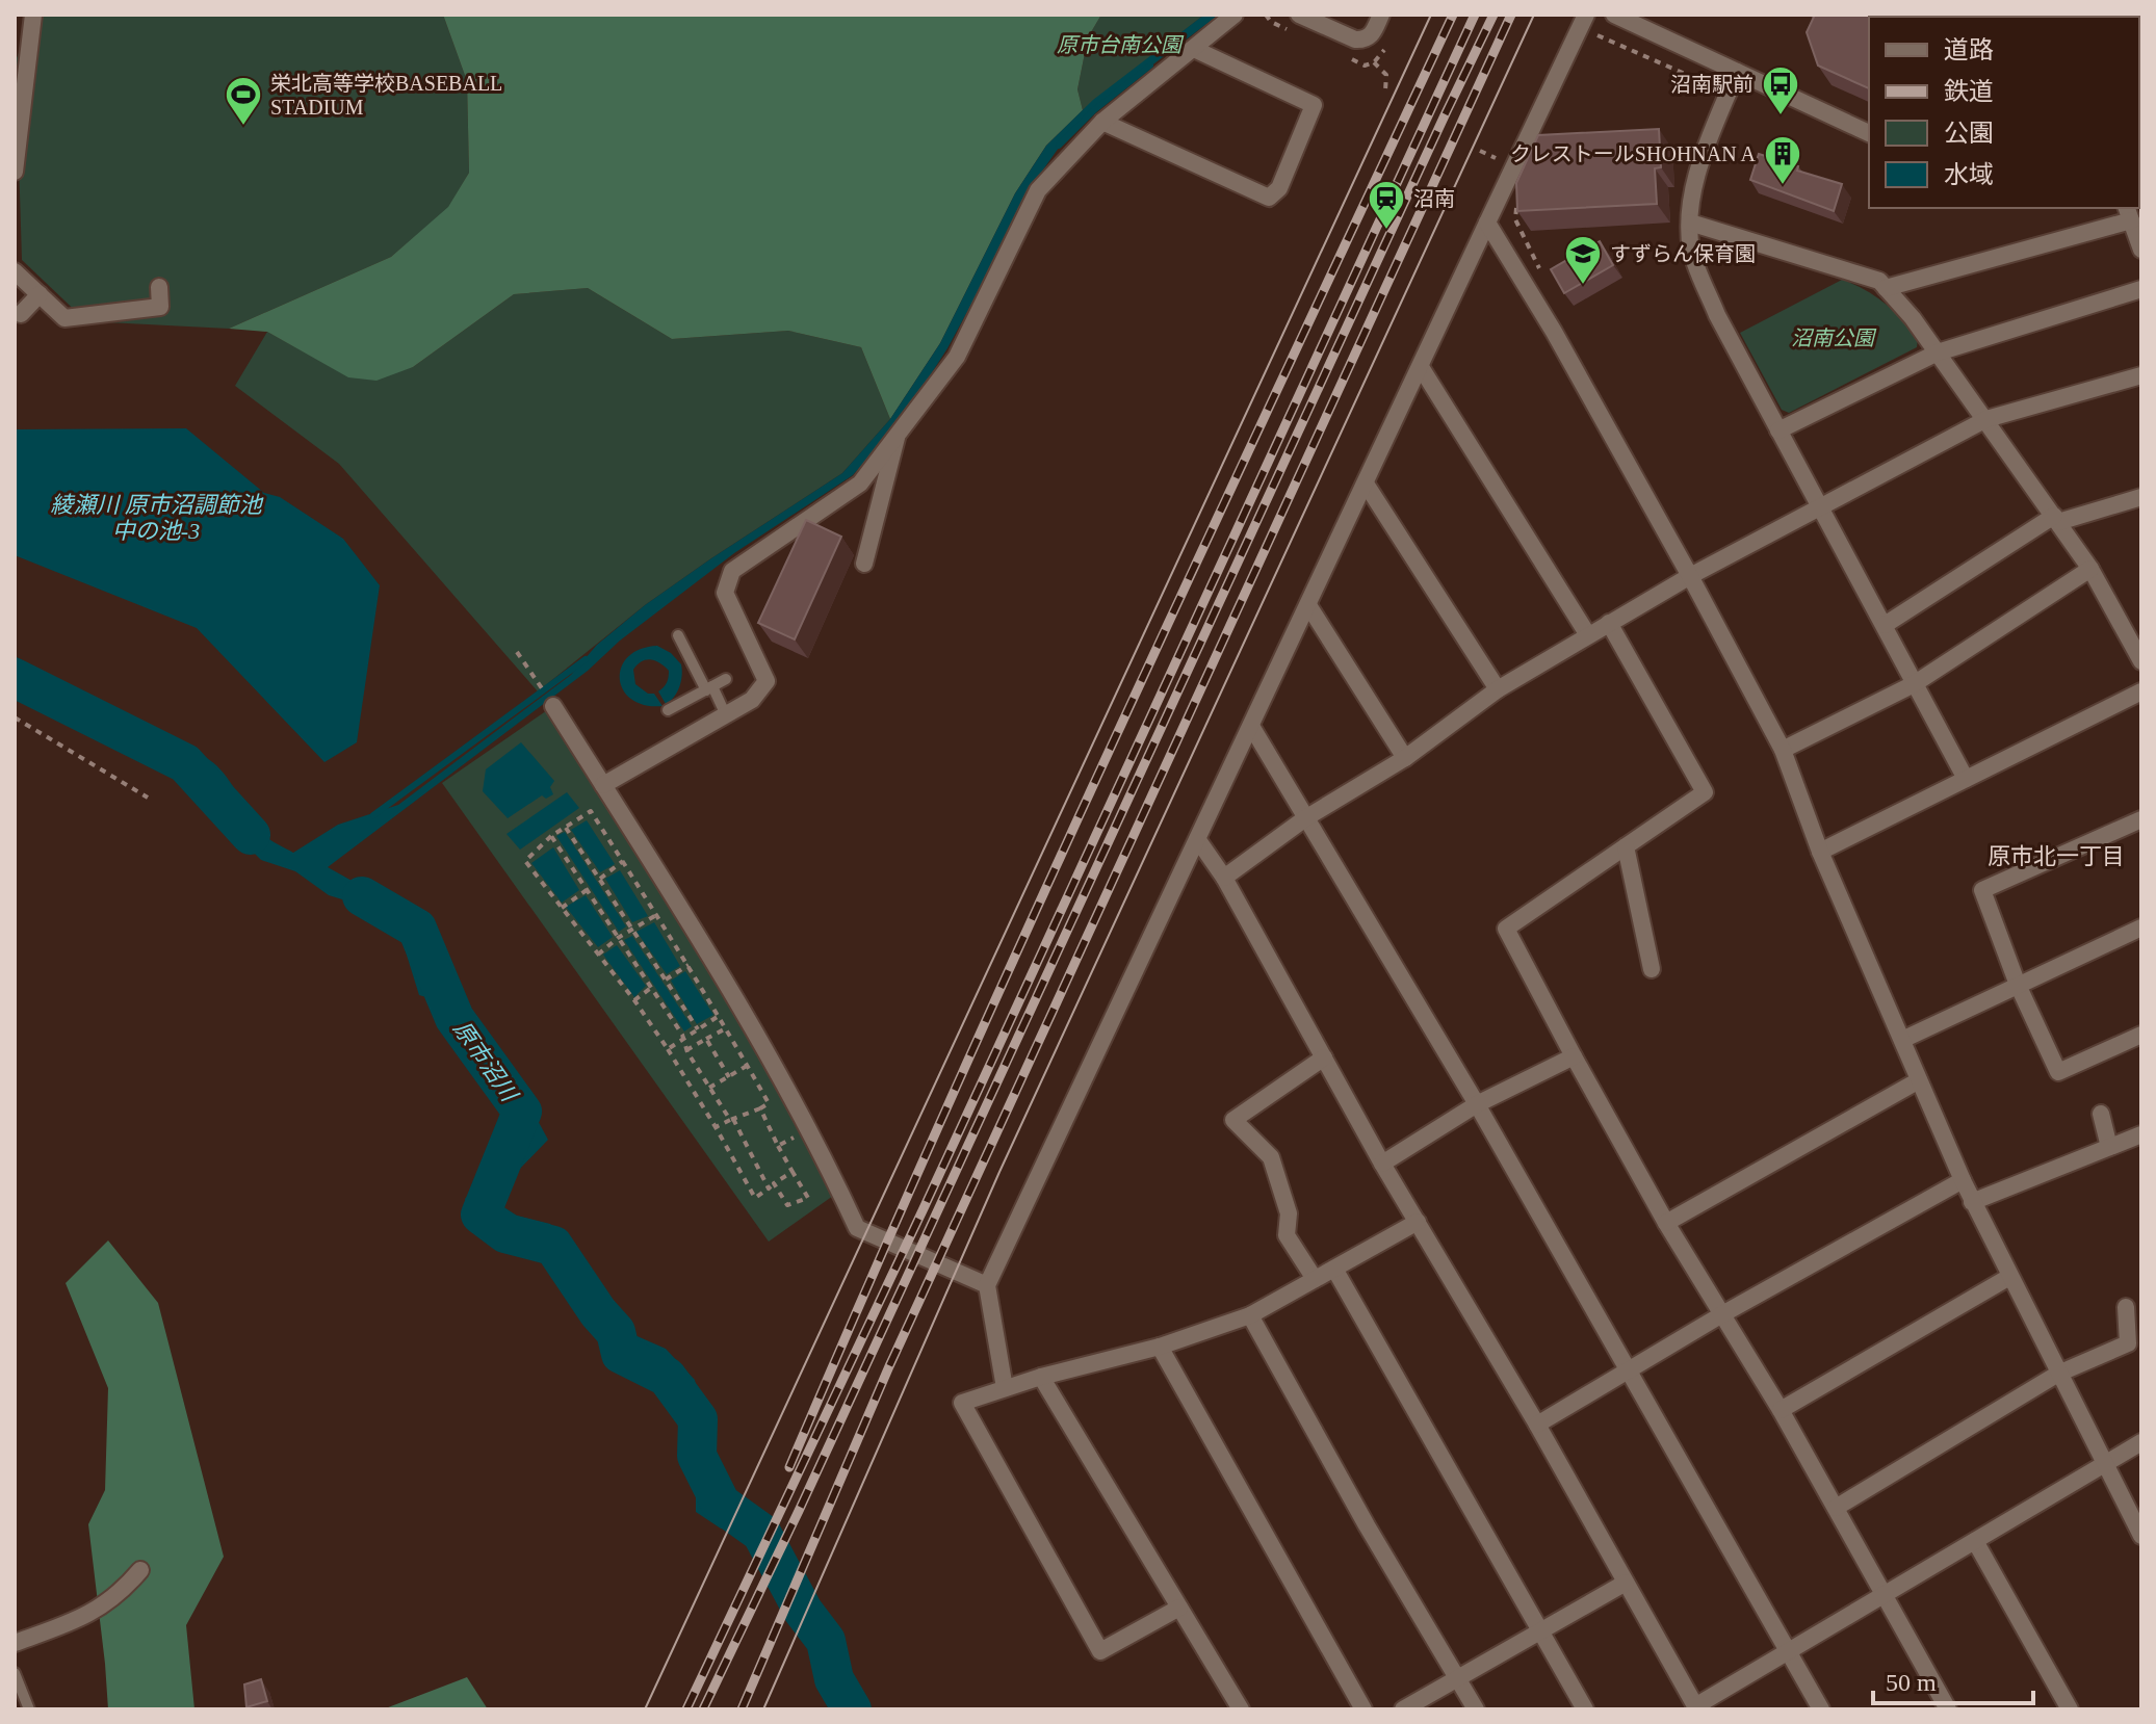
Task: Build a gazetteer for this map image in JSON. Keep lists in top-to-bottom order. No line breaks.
{"districts":["原市北一丁目"],"water":["綾瀬川 原市沼調節池 中の池-3","原市沼川"],"parks":["原市台南公園","沼南公園"],"places":{"bus stop":["沼南駅前"],"sports":["栄北高等学校BASEBALL STADIUM"],"building":["クレストールSHOHNAN A"],"station":["沼南"],"school or university":["すずらん保育園"]},"legend":["道路","鉄道","公園","水域"],"scale_bar":"50 m"}
